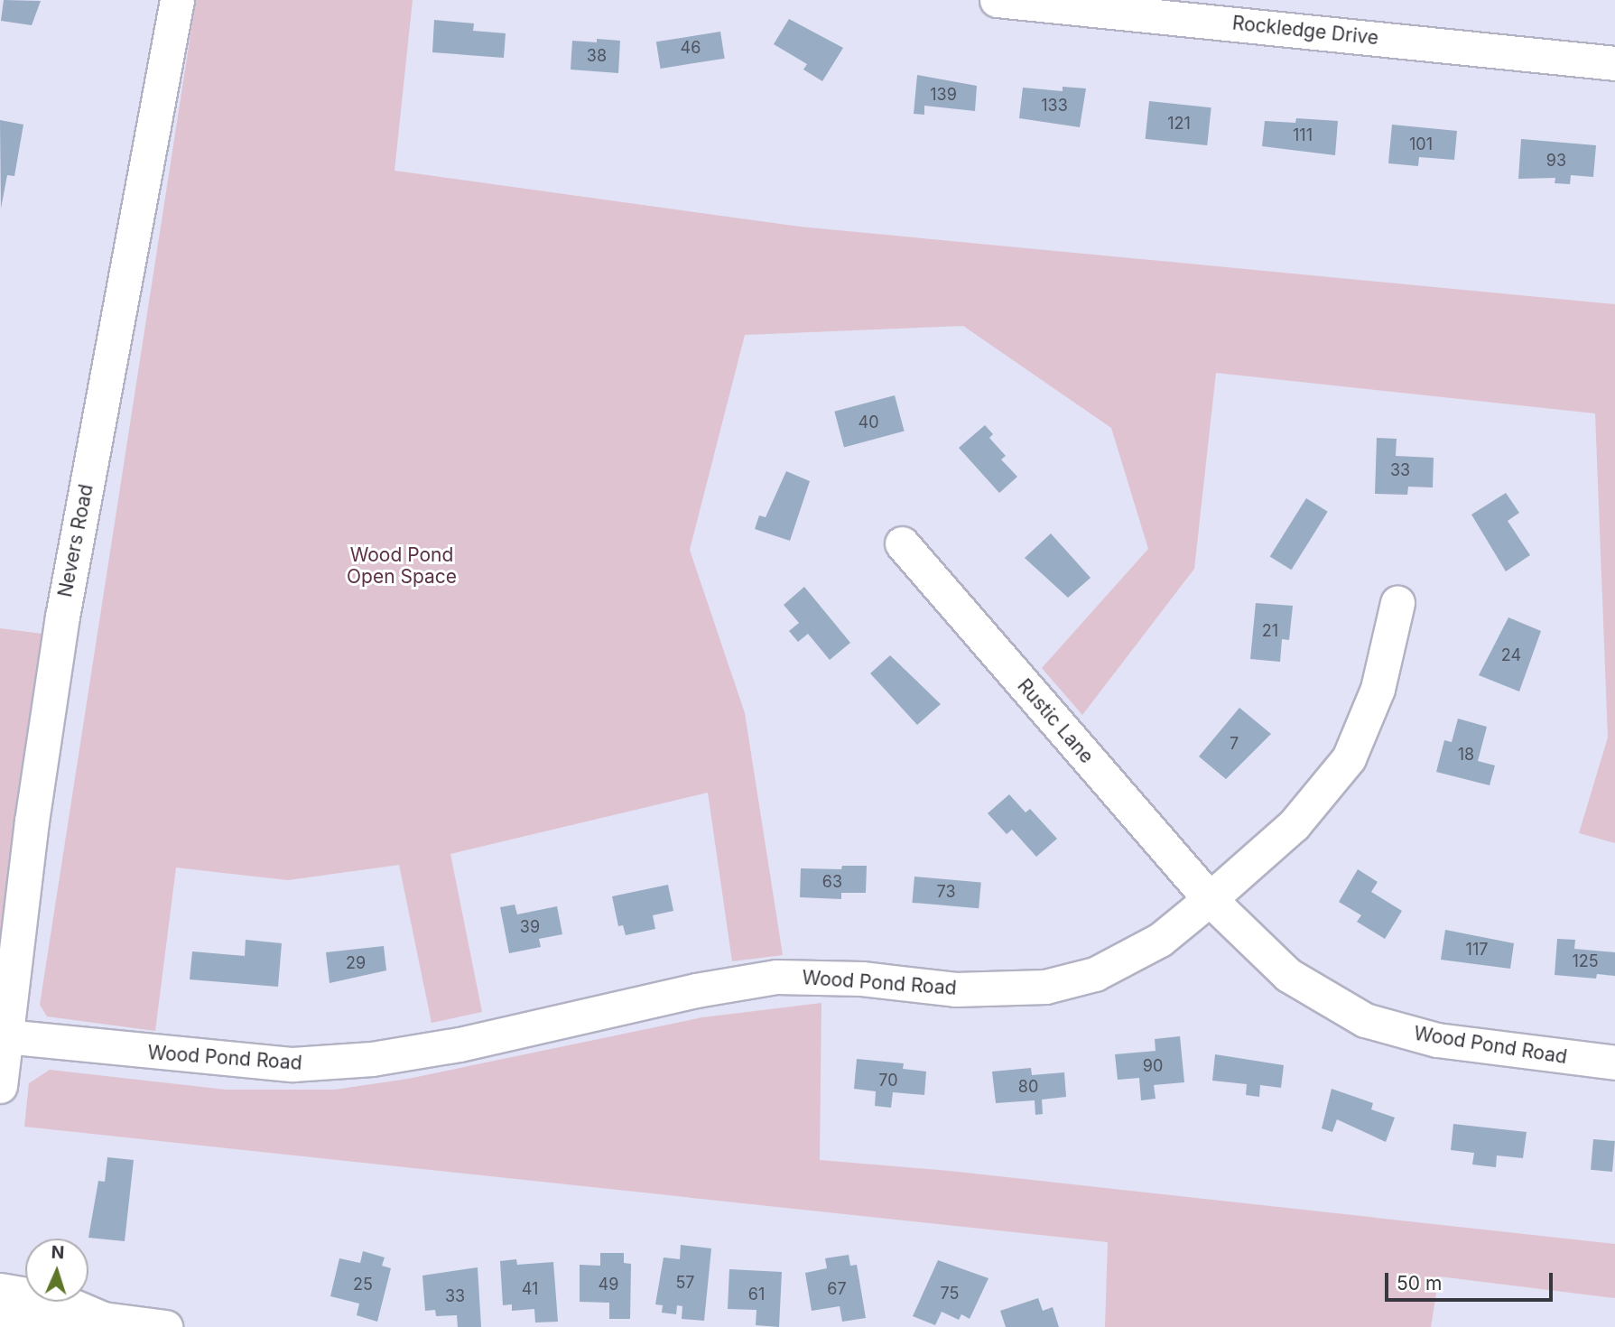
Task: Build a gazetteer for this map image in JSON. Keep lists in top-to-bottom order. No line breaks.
{"streets":{"street":["Rockledge Drive","Nevers Road","Rustic Lane","Wood Pond Road"]},"crossings":[["Nevers Road","Wood Pond Road"],["Rustic Lane","Wood Pond Road"]],"parks":["Wood Pond Open Space"],"house_numbers":["46","38","139","133","121","111","101","93","40","33","21","24","7","18","63","73","39","117","125","29","90","70","80","57","25","49","41","67","75","61","33"],"scale_bar":"50 m","north":"top"}
